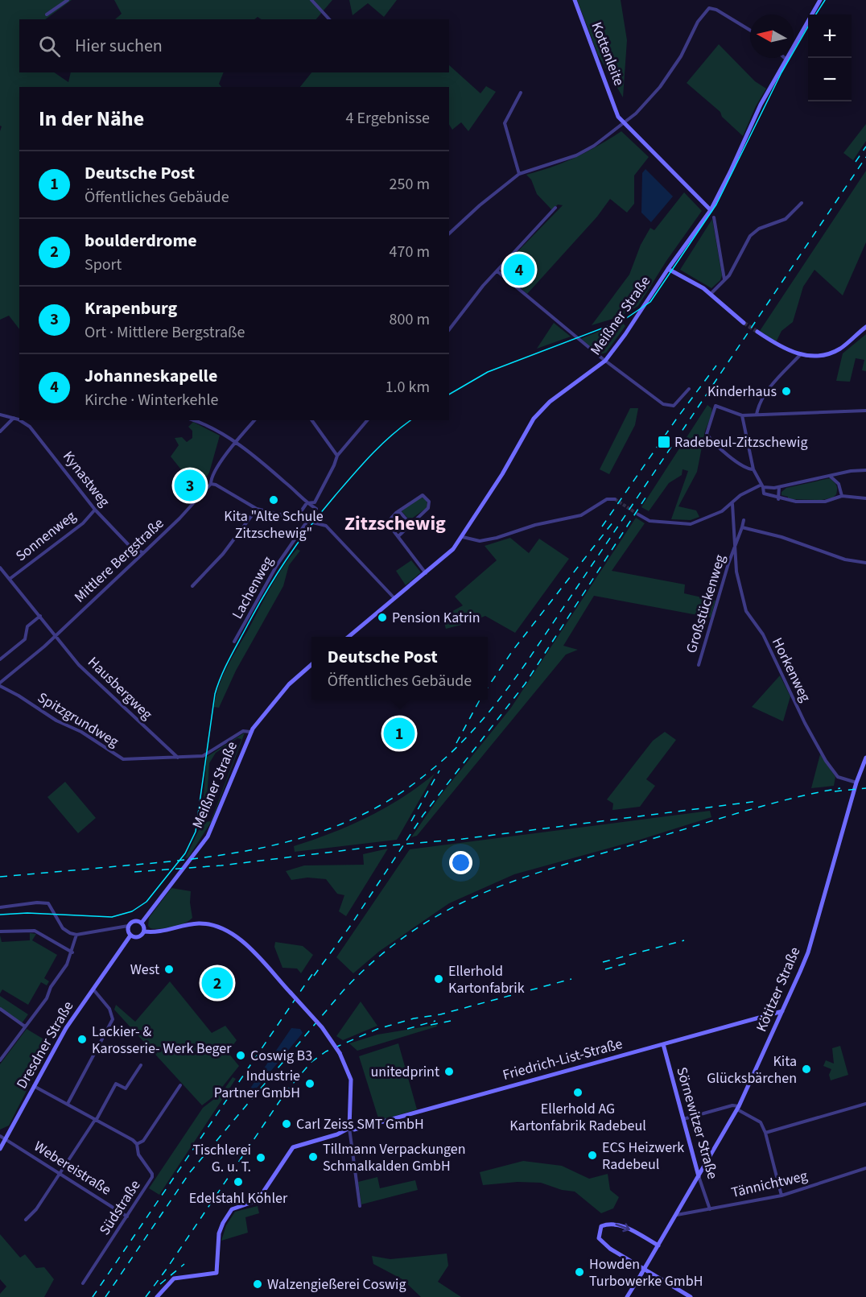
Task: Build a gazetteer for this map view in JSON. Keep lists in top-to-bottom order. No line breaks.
{"streets":{"street":["Kottenleite","Meißner Straße","Kynastweg","Sonnenweg","Mittlere Bergstraße","Lachenweg","Großstückenweg","Horkenweg","Hausbergweg","Spitzgrundweg","Kötitzer Straße","Dresdner Straße","Friedrich-List-Straße","Sörnewitzer Straße","Webereistraße","Tännichtweg","Südstraße"]},"crossings":[["Kottenleite","Meißner Straße"],["Meißner Straße","Dresdner Straße"],["Kynastweg","Sonnenweg"],["Kynastweg","Mittlere Bergstraße"],["Sonnenweg","Hausbergweg"],["Mittlere Bergstraße","Hausbergweg"],["Mittlere Bergstraße","Spitzgrundweg"],["Großstückenweg","Horkenweg"],["Horkenweg","Kötitzer Straße"],["Hausbergweg","Spitzgrundweg"],["Kötitzer Straße","Friedrich-List-Straße"],["Kötitzer Straße","Sörnewitzer Straße"],["Kötitzer Straße","Tännichtweg"],["Dresdner Straße","Webereistraße"],["Friedrich-List-Straße","Sörnewitzer Straße"],["Sörnewitzer Straße","Tännichtweg"],["Webereistraße","Südstraße"]],"districts":["Zitzschewig"],"places":{"other":["Kinderhaus","Kita \"Alte Schule Zitzschewig\"","Pension Katrin","West","Ellerhold Kartonfabrik","Lackier- & Karosserie- Werk Beger","Coswig B3","Kita Glücksbärchen","unitedprint","Industrie Partner GmbH","Ellerhold AG Kartonfabrik Radebeul","Carl Zeiss SMT GmbH","ECS Heizwerk Radebeul","Tillmann Verpackungen Schmalkalden GmbH","Tischlerei G. u. T.","Edelstahl Köhler","Howden Turbowerke GmbH","Walzengießerei Coswig"],"transit":["Radebeul-Zitzschewig"]},"north":"left","page":{"map_buttons":["+","−"],"search":"Hier suchen","heading":["In der Nähe","4 Ergebnisse"],"list":[{"mark":"1","name":"Deutsche Post","note":"Öffentliches Gebäude","value":"250 m"},{"mark":"2","name":"boulderdrome","note":"Sport","value":"470 m"},{"mark":"3","name":"Krapenburg","note":"Ort · Mittlere Bergstraße","value":"800 m"},{"mark":"4","name":"Johanneskapelle","note":"Kirche · Winterkehle","value":"1.0 km"}],"pins":["4","3","1","2"],"popup":["Deutsche Post","Öffentliches Gebäude"]}}
